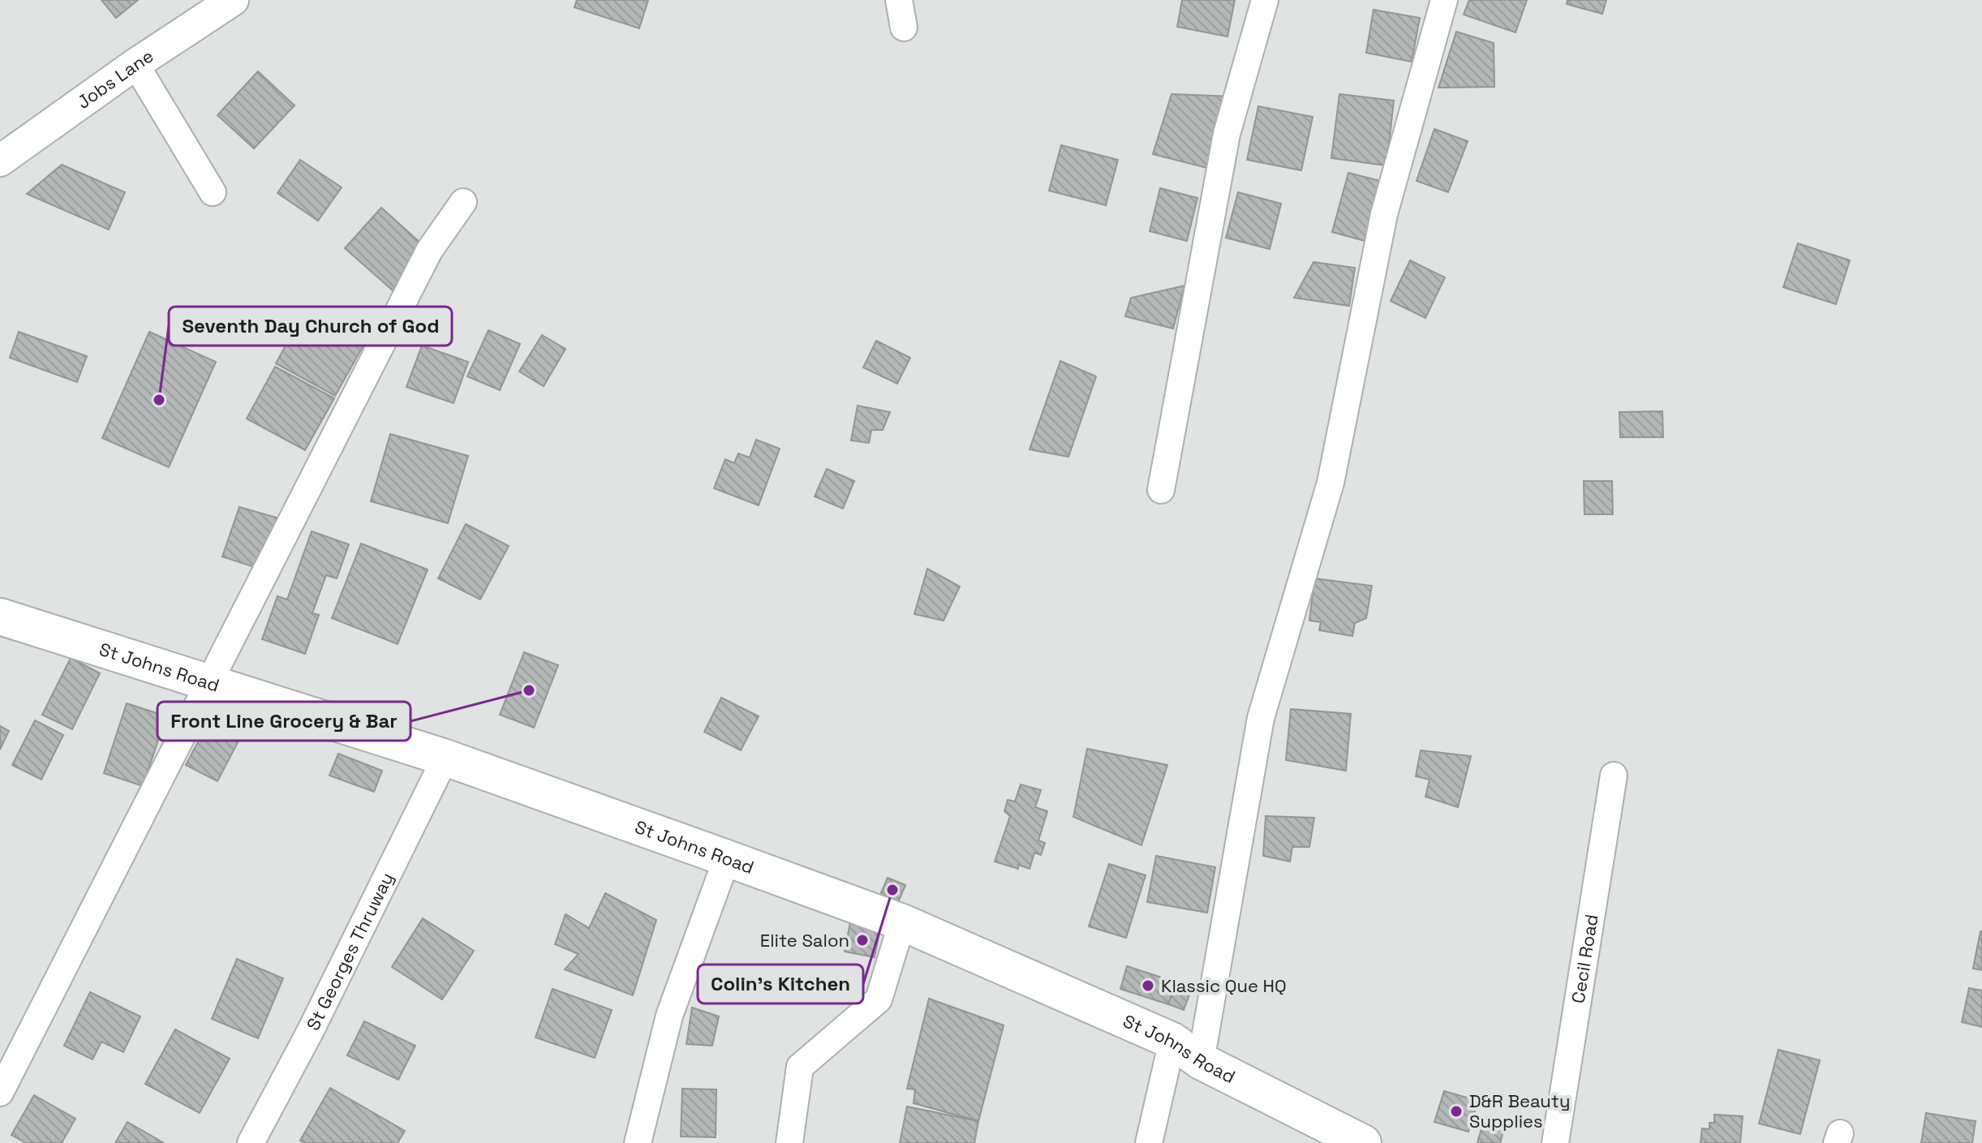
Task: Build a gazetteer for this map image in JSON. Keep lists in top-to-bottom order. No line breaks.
{"streets":{"main road":["St Johns Road"],"street":["Jobs Lane","St Georges Thruway","Cecil Road"]},"crossings":[["St Johns Road","St Georges Thruway"]],"places":["Seventh Day Church of God","Front Line Grocery & Bar","Colin's Kitchen","Elite Salon","Klassic Que HQ","D&R Beauty Supplies"]}
